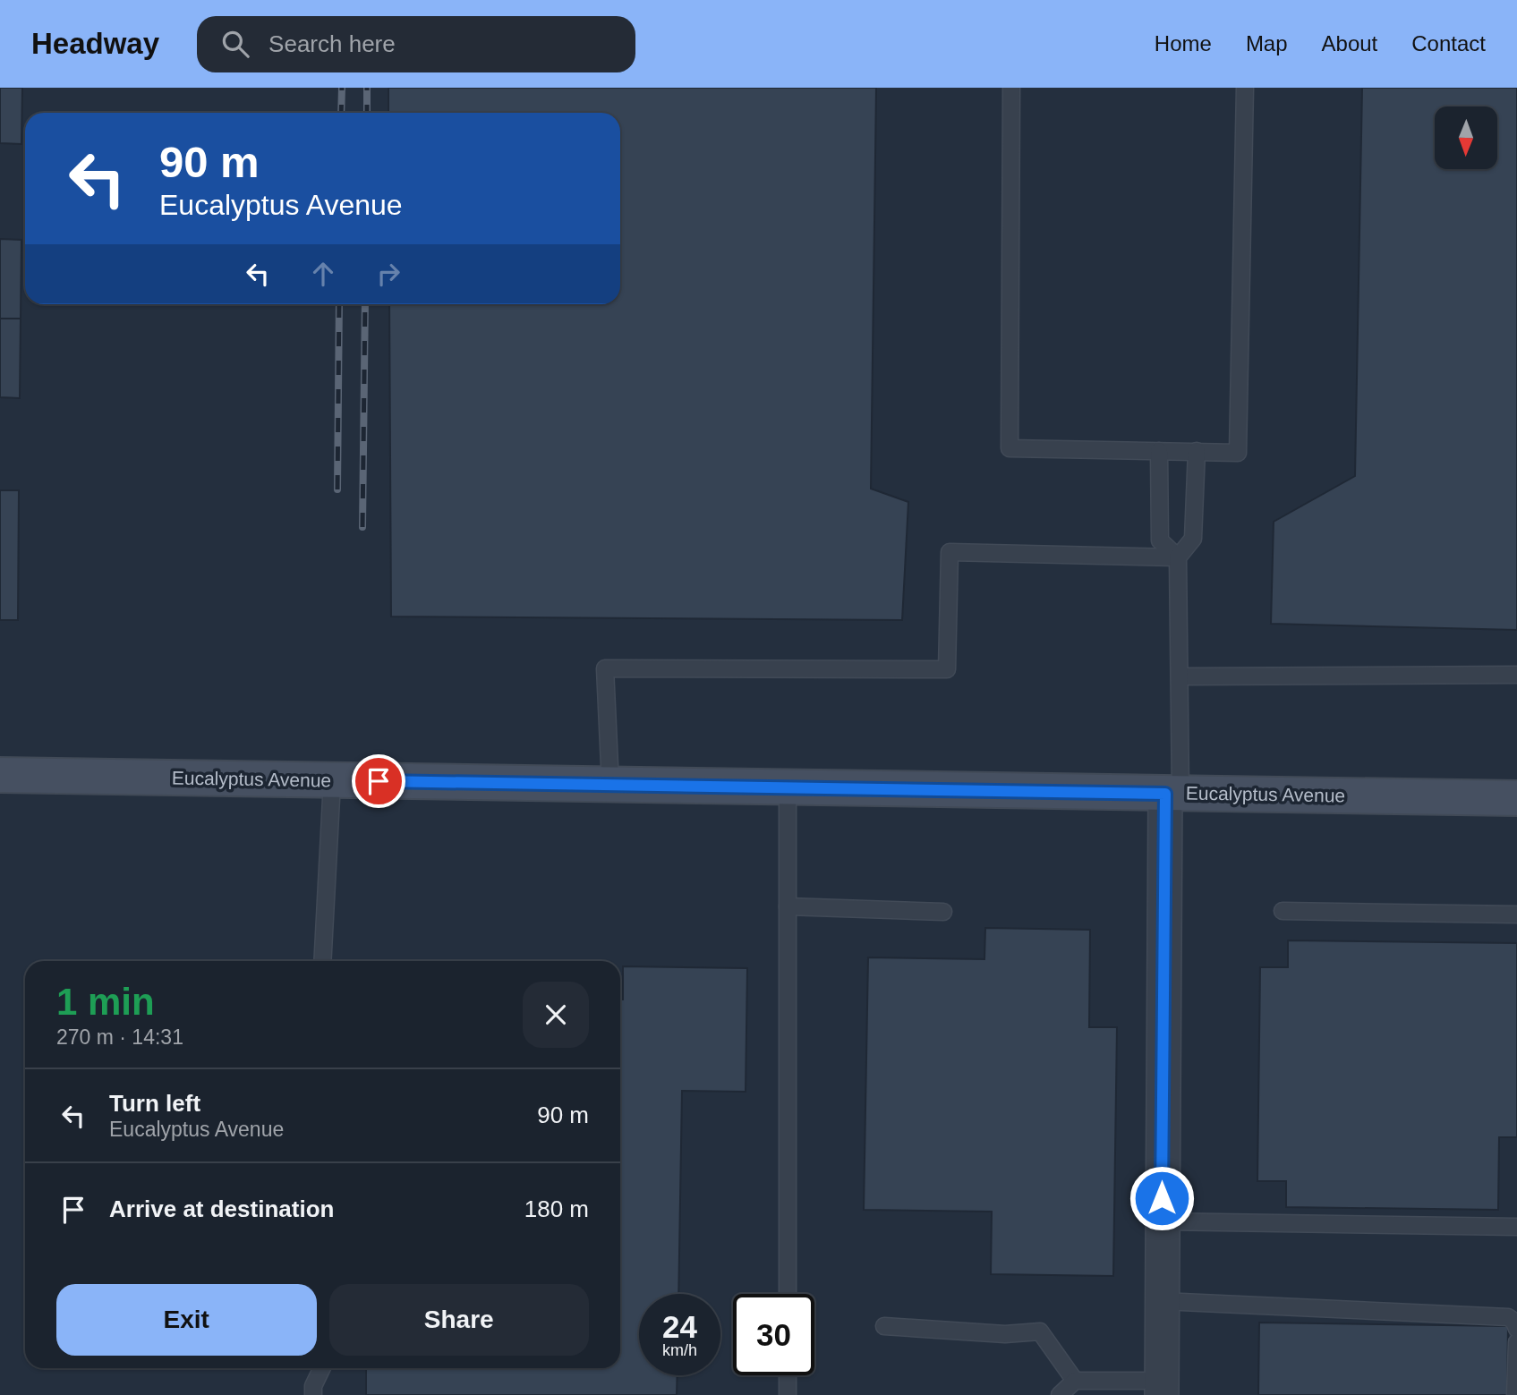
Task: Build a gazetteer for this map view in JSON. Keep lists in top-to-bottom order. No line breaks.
{"streets":{"street":["Eucalyptus Avenue"]},"north":"bottom","page":{"header":"Headway","search":"Search here","nav":["Home","Map","About","Contact"],"turn":["90 m","Eucalyptus Avenue"],"heading":["1 min","270 m · 14:31"],"list":[{"name":"Turn left","note":"Eucalyptus Avenue","value":"90 m"},{"name":"Arrive at destination","value":"180 m"}],"buttons":["Exit","Share"],"speed":"24 km/h","limit":"30"}}
